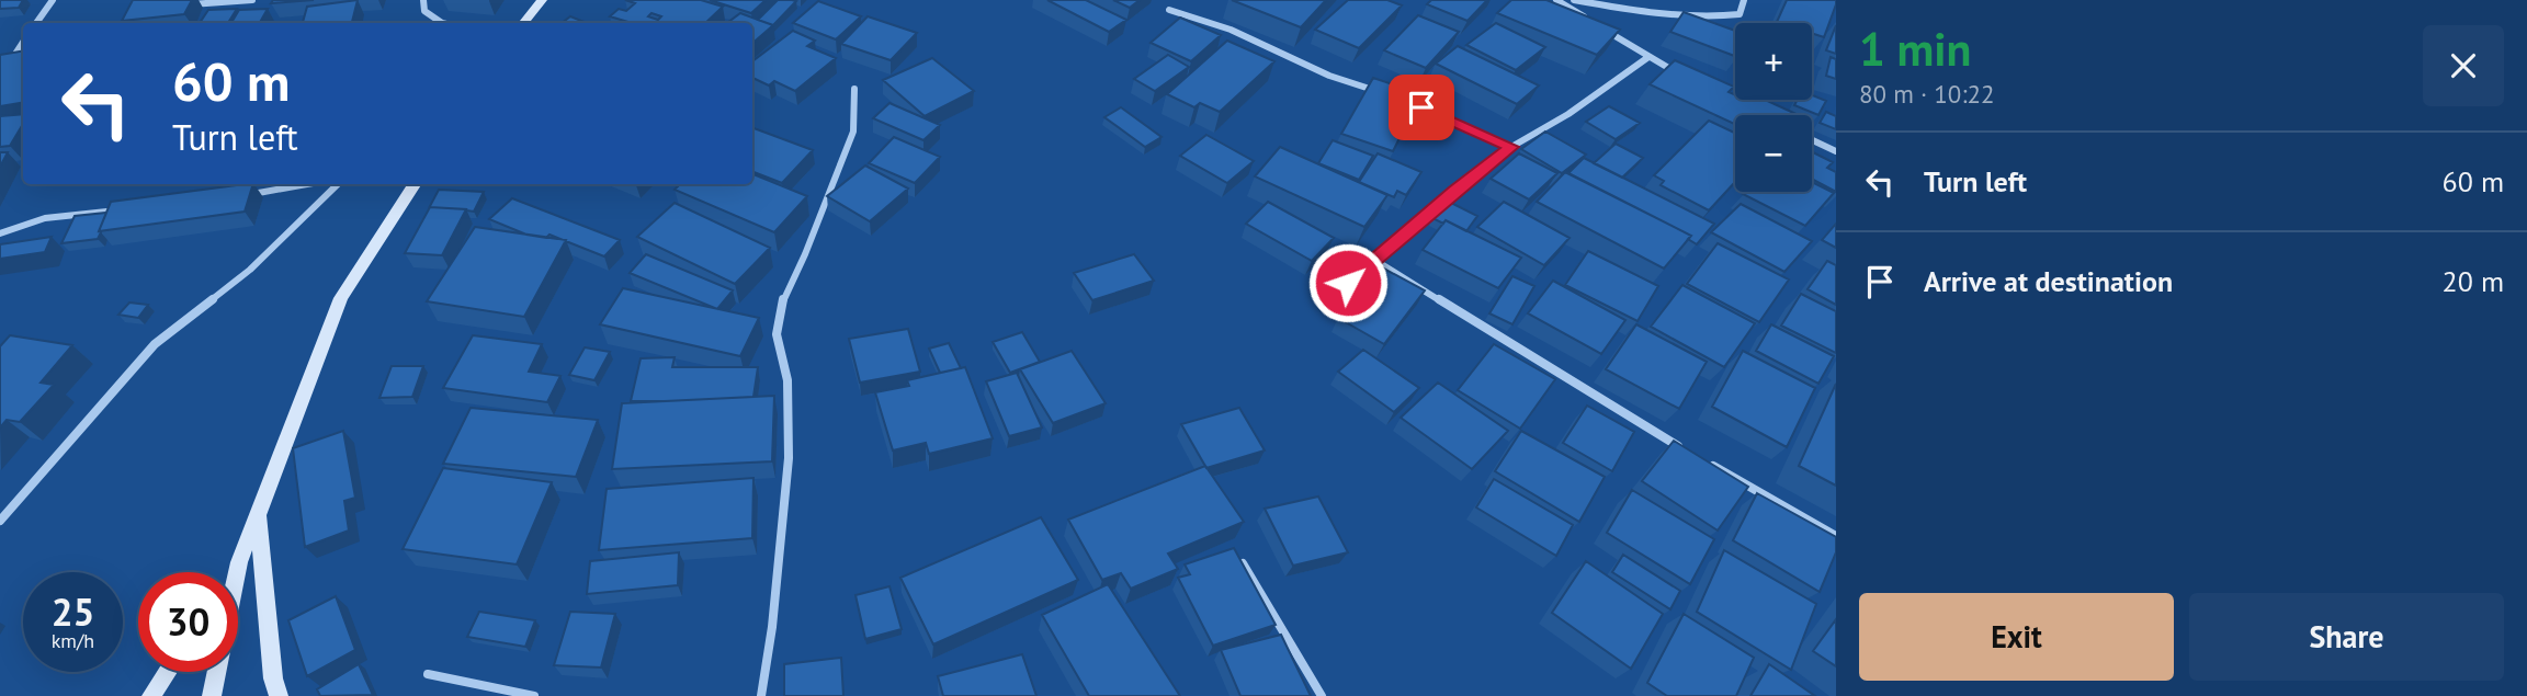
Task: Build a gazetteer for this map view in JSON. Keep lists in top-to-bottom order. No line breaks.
{"page":{"heading":["1 min","80 m · 10:22"],"map_buttons":["+","−"],"turn":["60 m","Turn left"],"list":[{"name":"Turn left","value":"60 m"},{"name":"Arrive at destination","value":"20 m"}],"speed":"25 km/h","limit":"30","buttons":["Exit","Share"]}}
